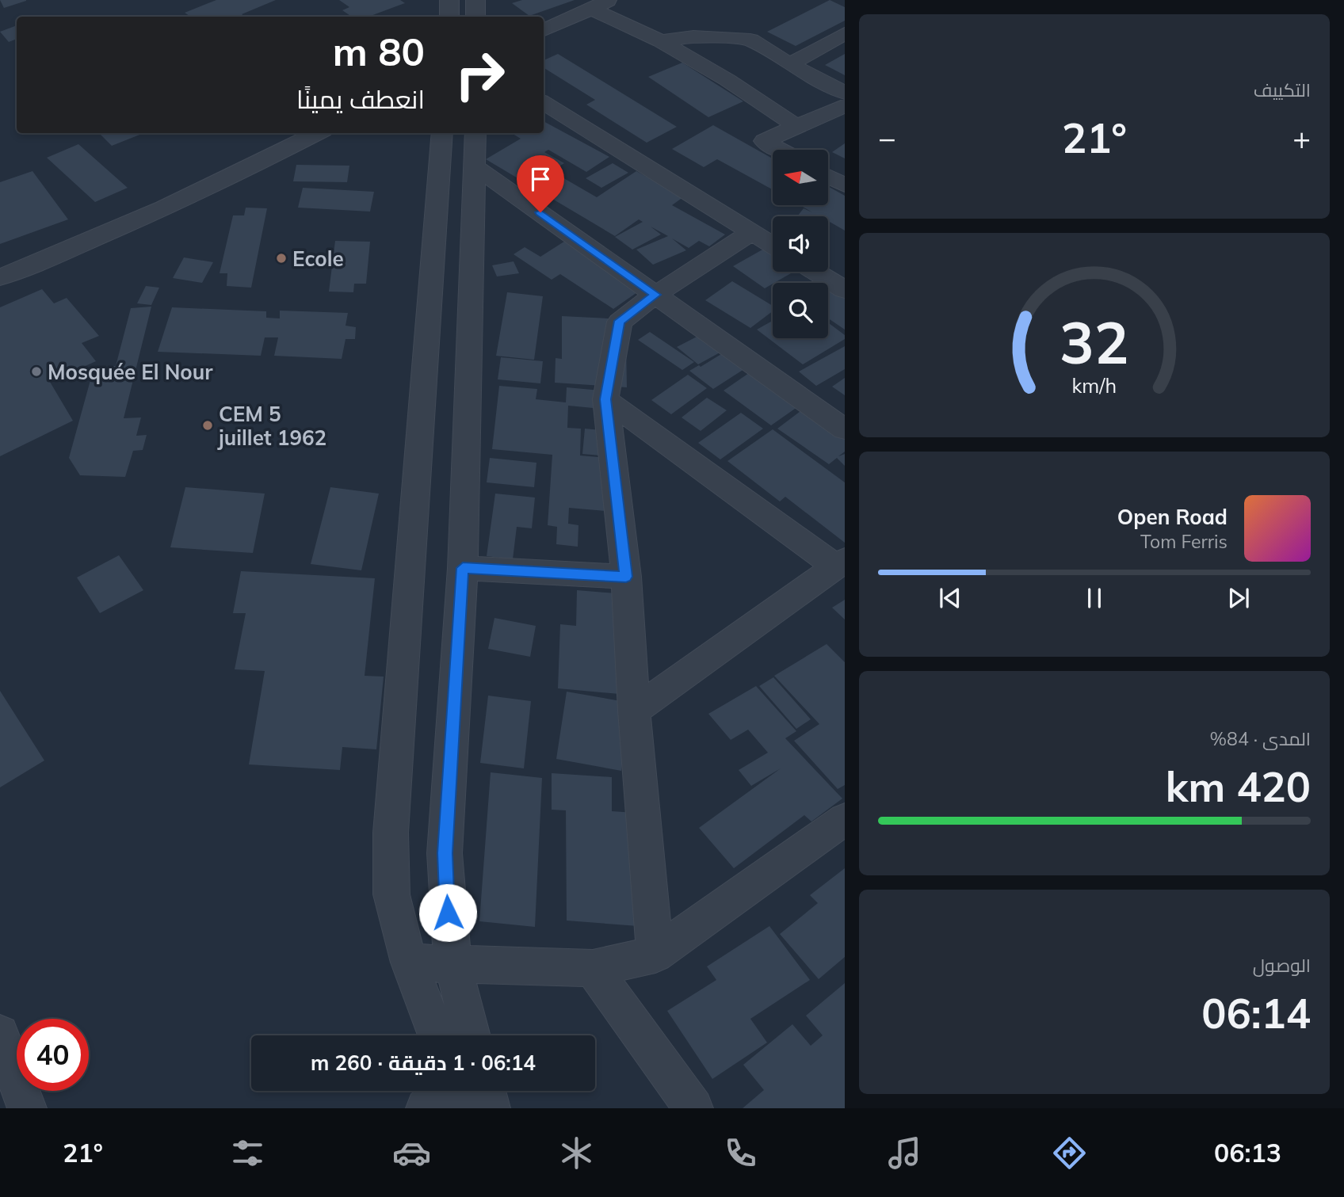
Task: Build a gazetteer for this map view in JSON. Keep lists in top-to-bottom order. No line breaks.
{"places":["Ecole","Mosquée El Nour","CEM 5 juillet 1962"],"north":"left","page":{"tile":["التكييف",["المدى · 84%","420 km"],["الوصول","06:14"]],"turn":["80 m","انعطف يمينًا"],"heat":["−","21°","+"],"song":["Open Road","Tom Ferris"],"limit":"40","trip":"06:14 · 1 دقيقة · 260 m","tabs":["06:13","21°"],"gauge":["32","km/h"]}}
